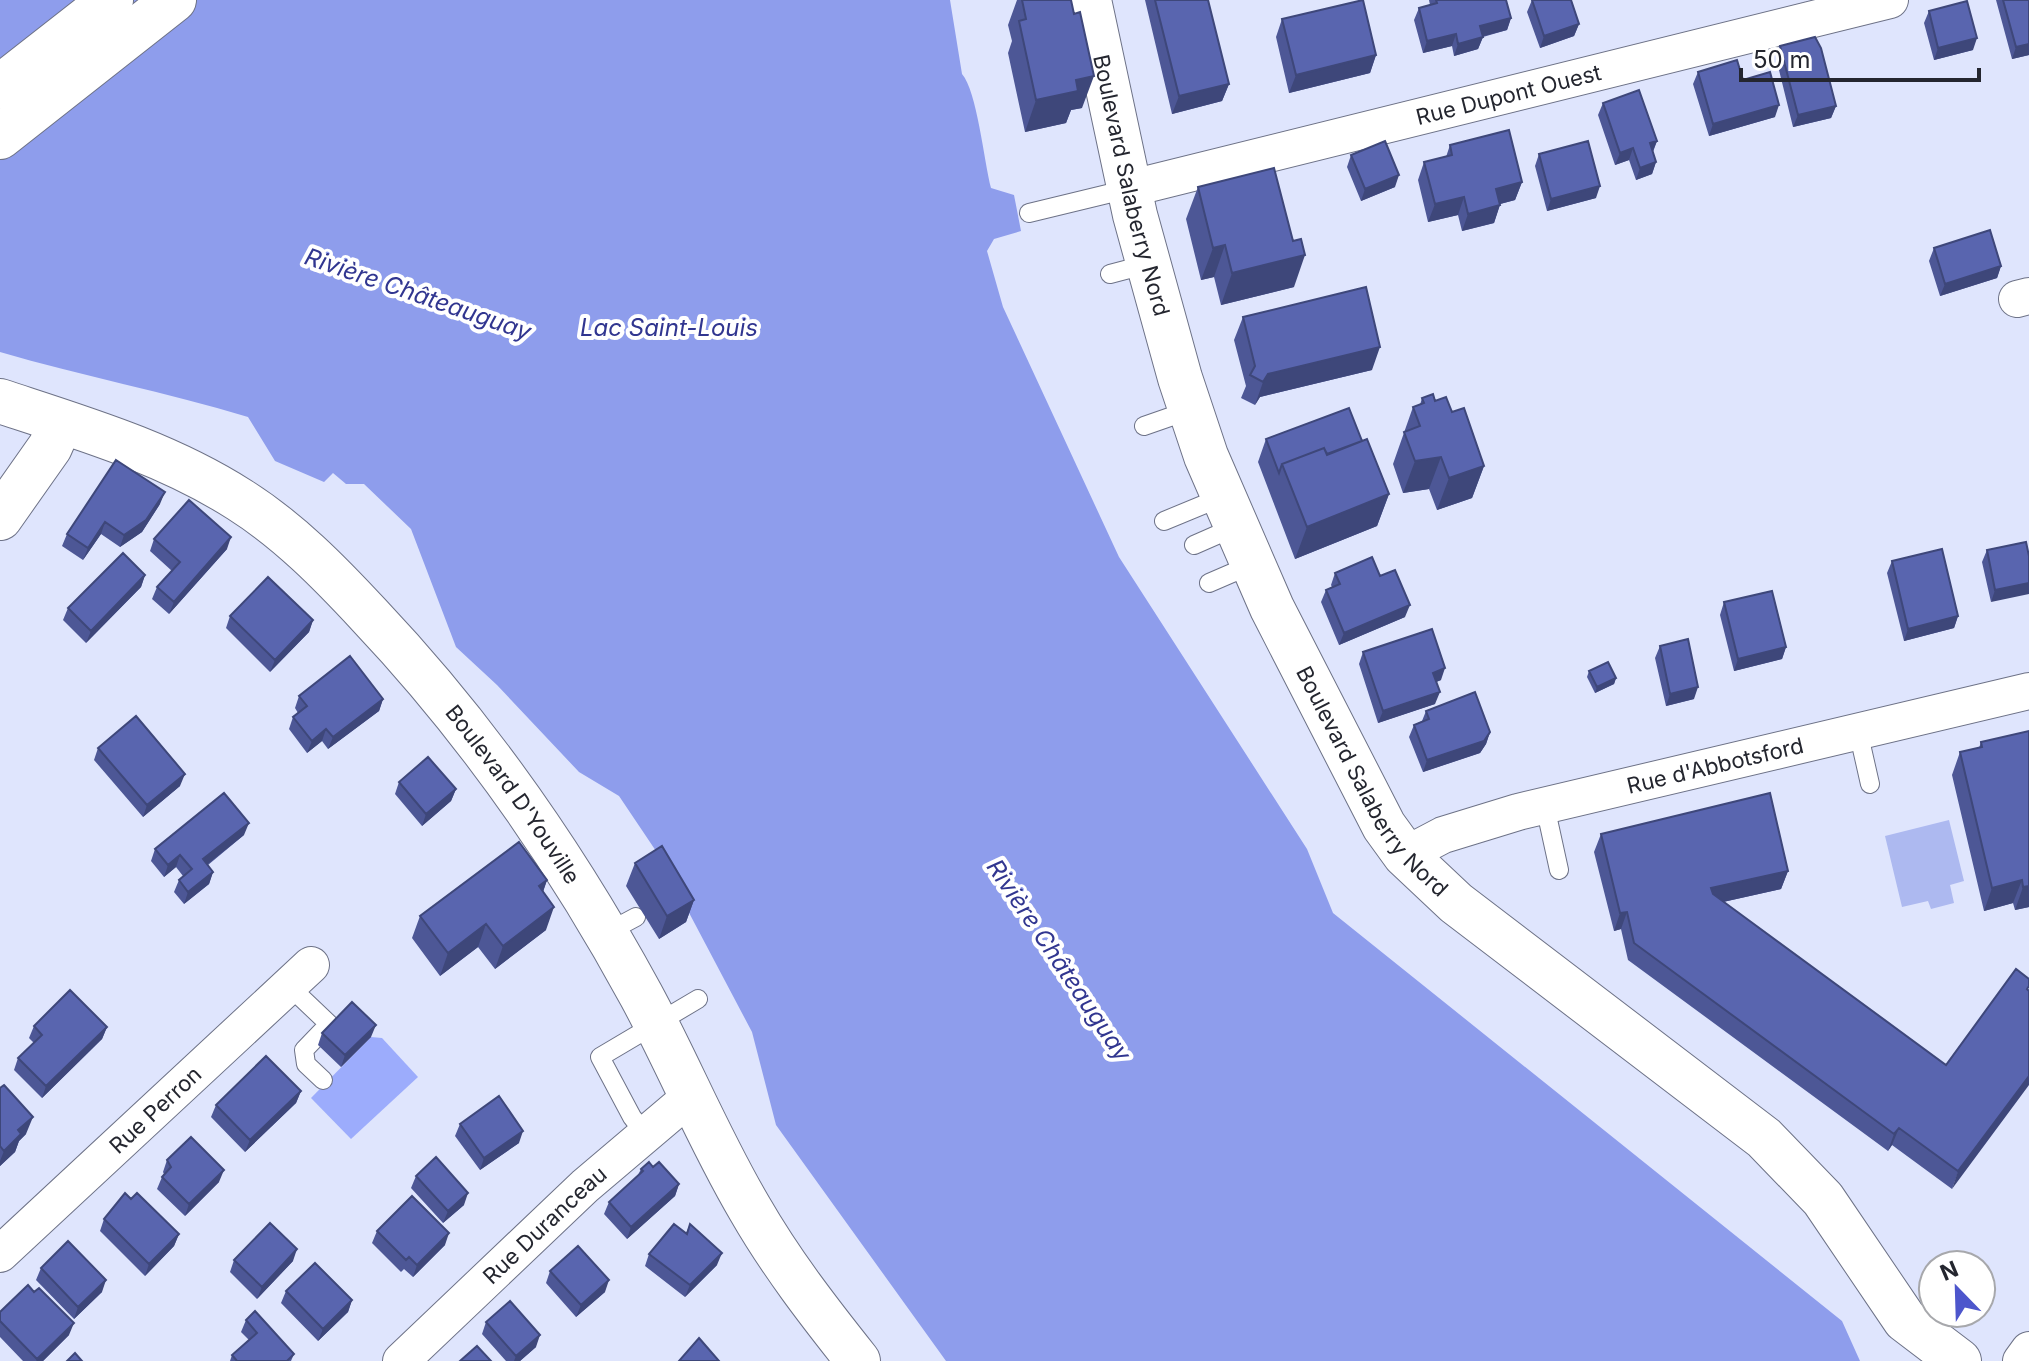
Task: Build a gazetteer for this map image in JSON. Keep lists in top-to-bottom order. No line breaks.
{"streets":{"street":["Rue Dupont Ouest","Boulevard Salaberry Nord","Rue d'Abbotsford","Boulevard D'Youville","Rue Perron","Rue Duranceau"]},"crossings":[["Rue Dupont Ouest","Boulevard Salaberry Nord"],["Boulevard Salaberry Nord","Rue d'Abbotsford"],["Boulevard D'Youville","Rue Duranceau"]],"water":["Rivière Châteauguay","Lac Saint-Louis"],"scale_bar":"50 m","north":"top left"}
